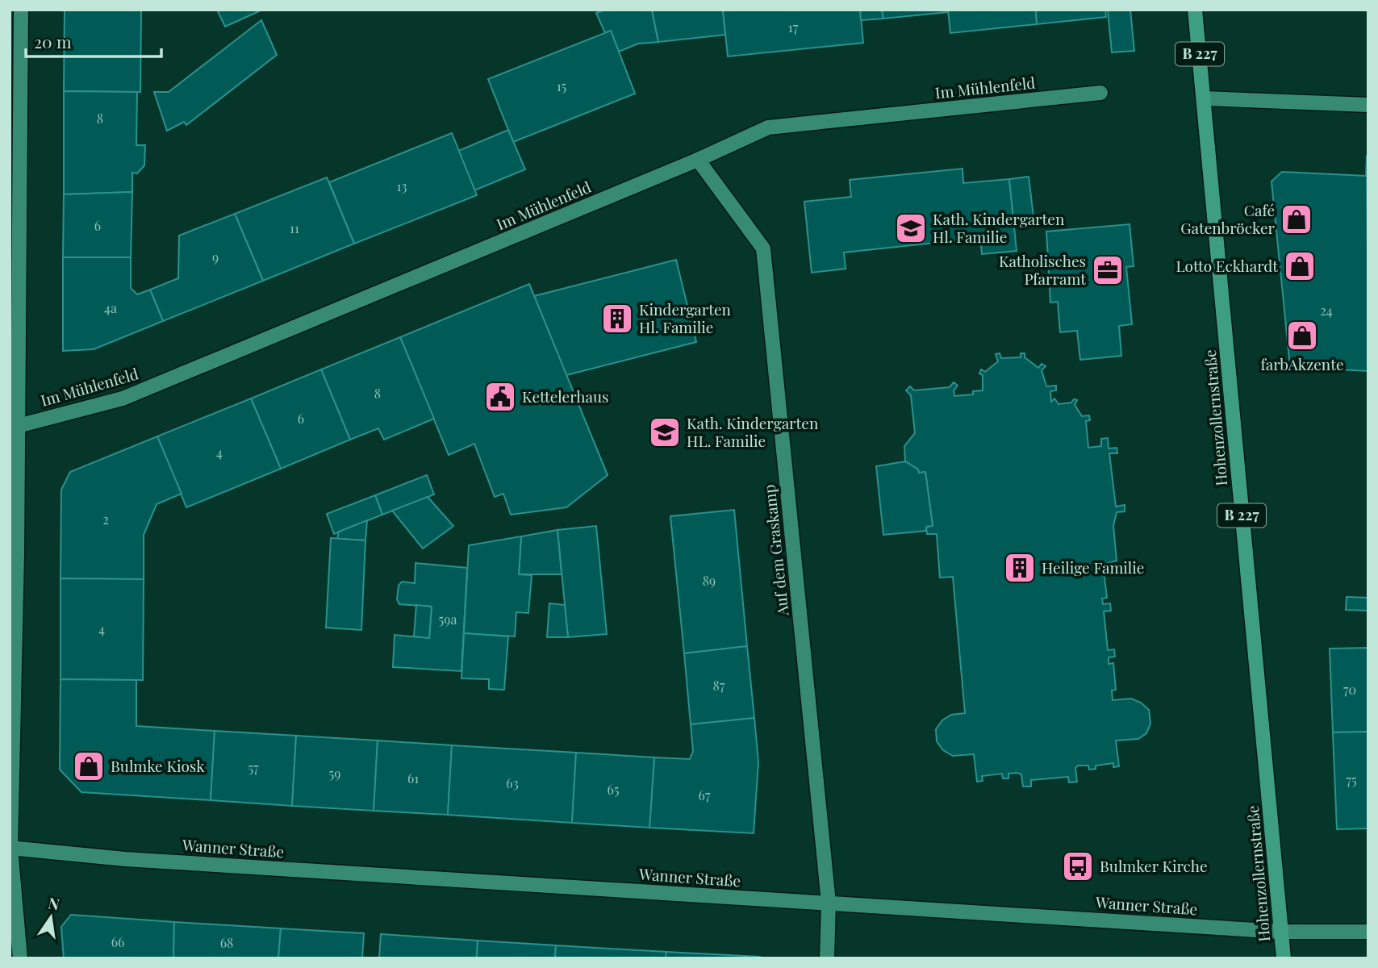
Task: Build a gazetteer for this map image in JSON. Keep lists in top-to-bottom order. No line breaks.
{"streets":{"main road":["B 227","Hohenzollernstraße"],"street":["Im Mühlenfeld","Auf dem Graskamp","Wanner Straße"]},"crossings":[["Im Mühlenfeld","Auf dem Graskamp"],["Hohenzollernstraße","Wanner Straße"],["Auf dem Graskamp","Wanner Straße"]],"places":{"shop":["Café Gatenbröcker","Lotto Eckhardt","farbAkzente","Bulmke Kiosk"],"school or university":["Kath. Kindergarten Hl. Familie","Kath. Kindergarten HL. Familie"],"office":["Katholisches Pfarramt"],"building":["Kindergarten Hl. Familie","Heilige Familie"],"public building":["Kettelerhaus"],"bus stop":["Bulmker Kirche"]},"house_numbers":["17","15","8","13","6","11","9","4a","24","8","6","4","2","89","59a","4","87","70","57","59","61","75","63","65","67","66","68"],"scale_bar":"20 m","north":"top"}
